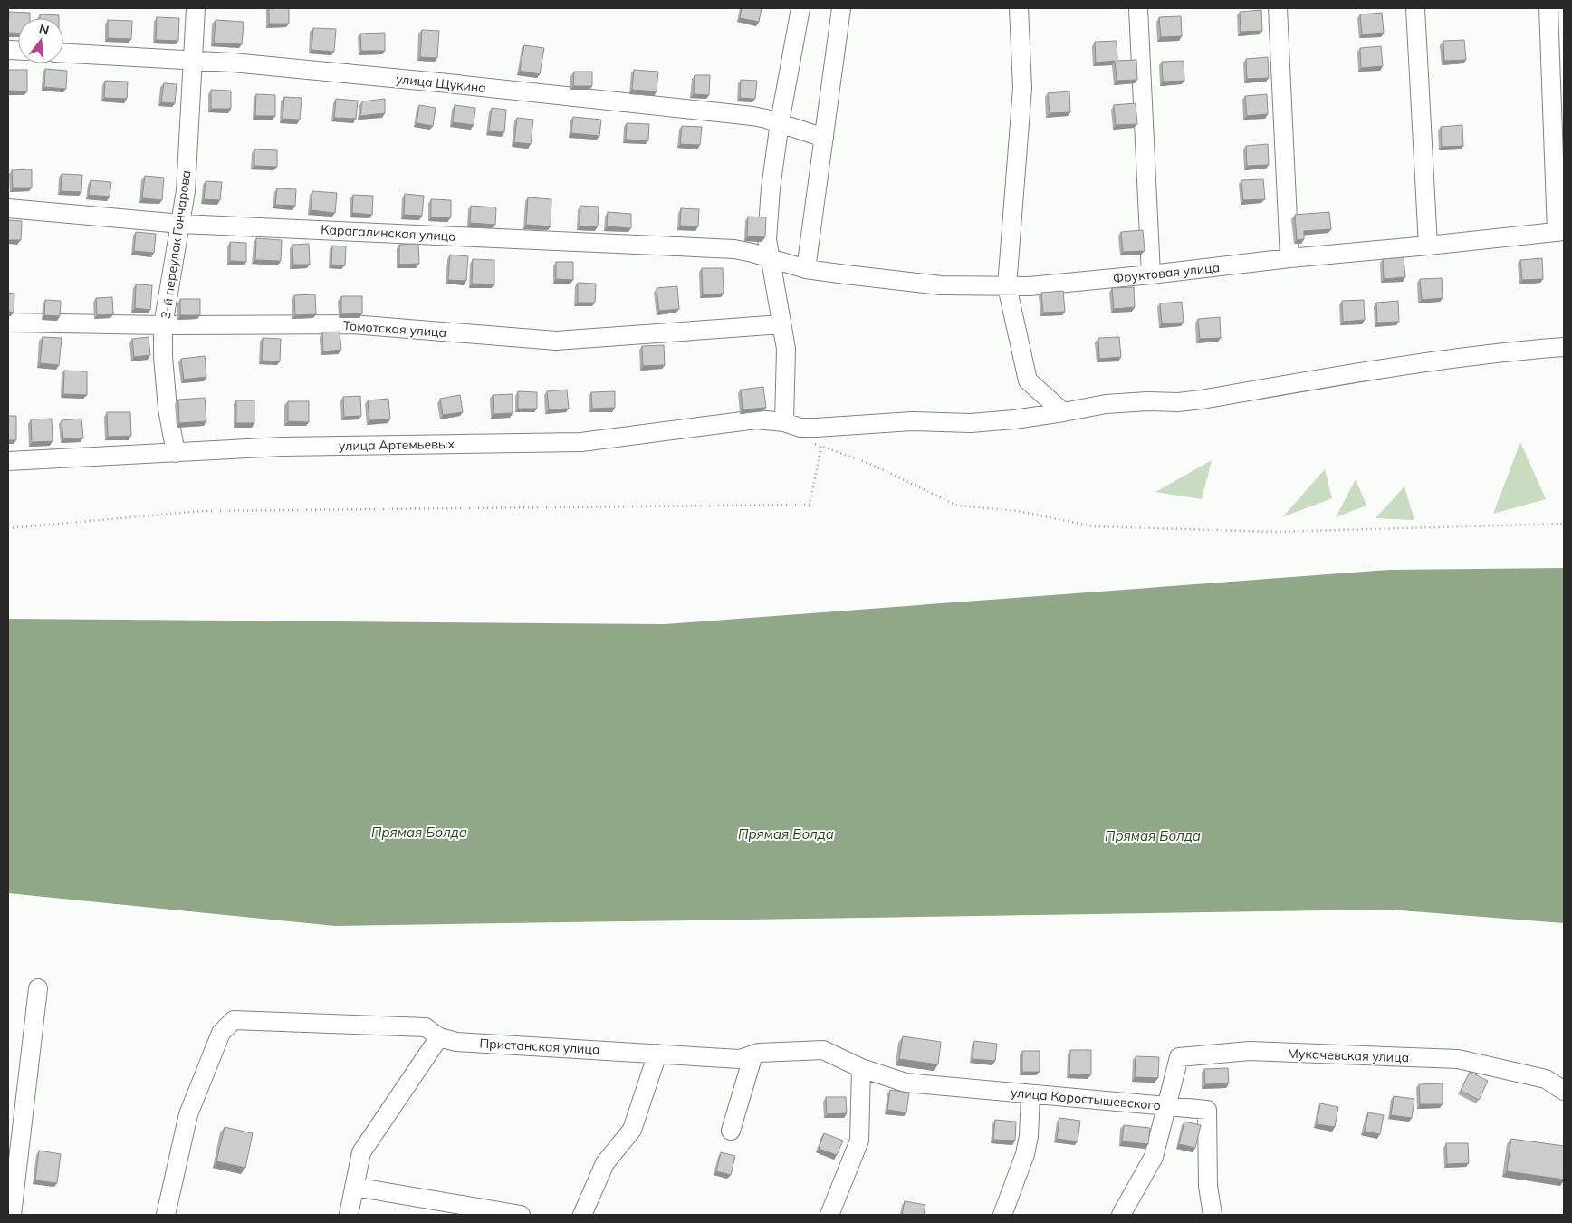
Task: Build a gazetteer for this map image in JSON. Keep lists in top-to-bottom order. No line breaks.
{"streets":{"street":["улица Щукина","Карагалинская улица","3-й переулок Гончарова","Фруктовая улица","Томотская улица","улица Артемьевых","Пристанская улица","Мукачевская улица","улица Коростышевского"]},"crossings":[["улица Щукина","3-й переулок Гончарова"],["Карагалинская улица","3-й переулок Гончарова"],["Карагалинская улица","Фруктовая улица"],["3-й переулок Гончарова","Томотская улица"],["3-й переулок Гончарова","улица Артемьевых"],["Пристанская улица","улица Коростышевского"],["Мукачевская улица","улица Коростышевского"]],"water":["Прямая Болда"],"north":"top"}
